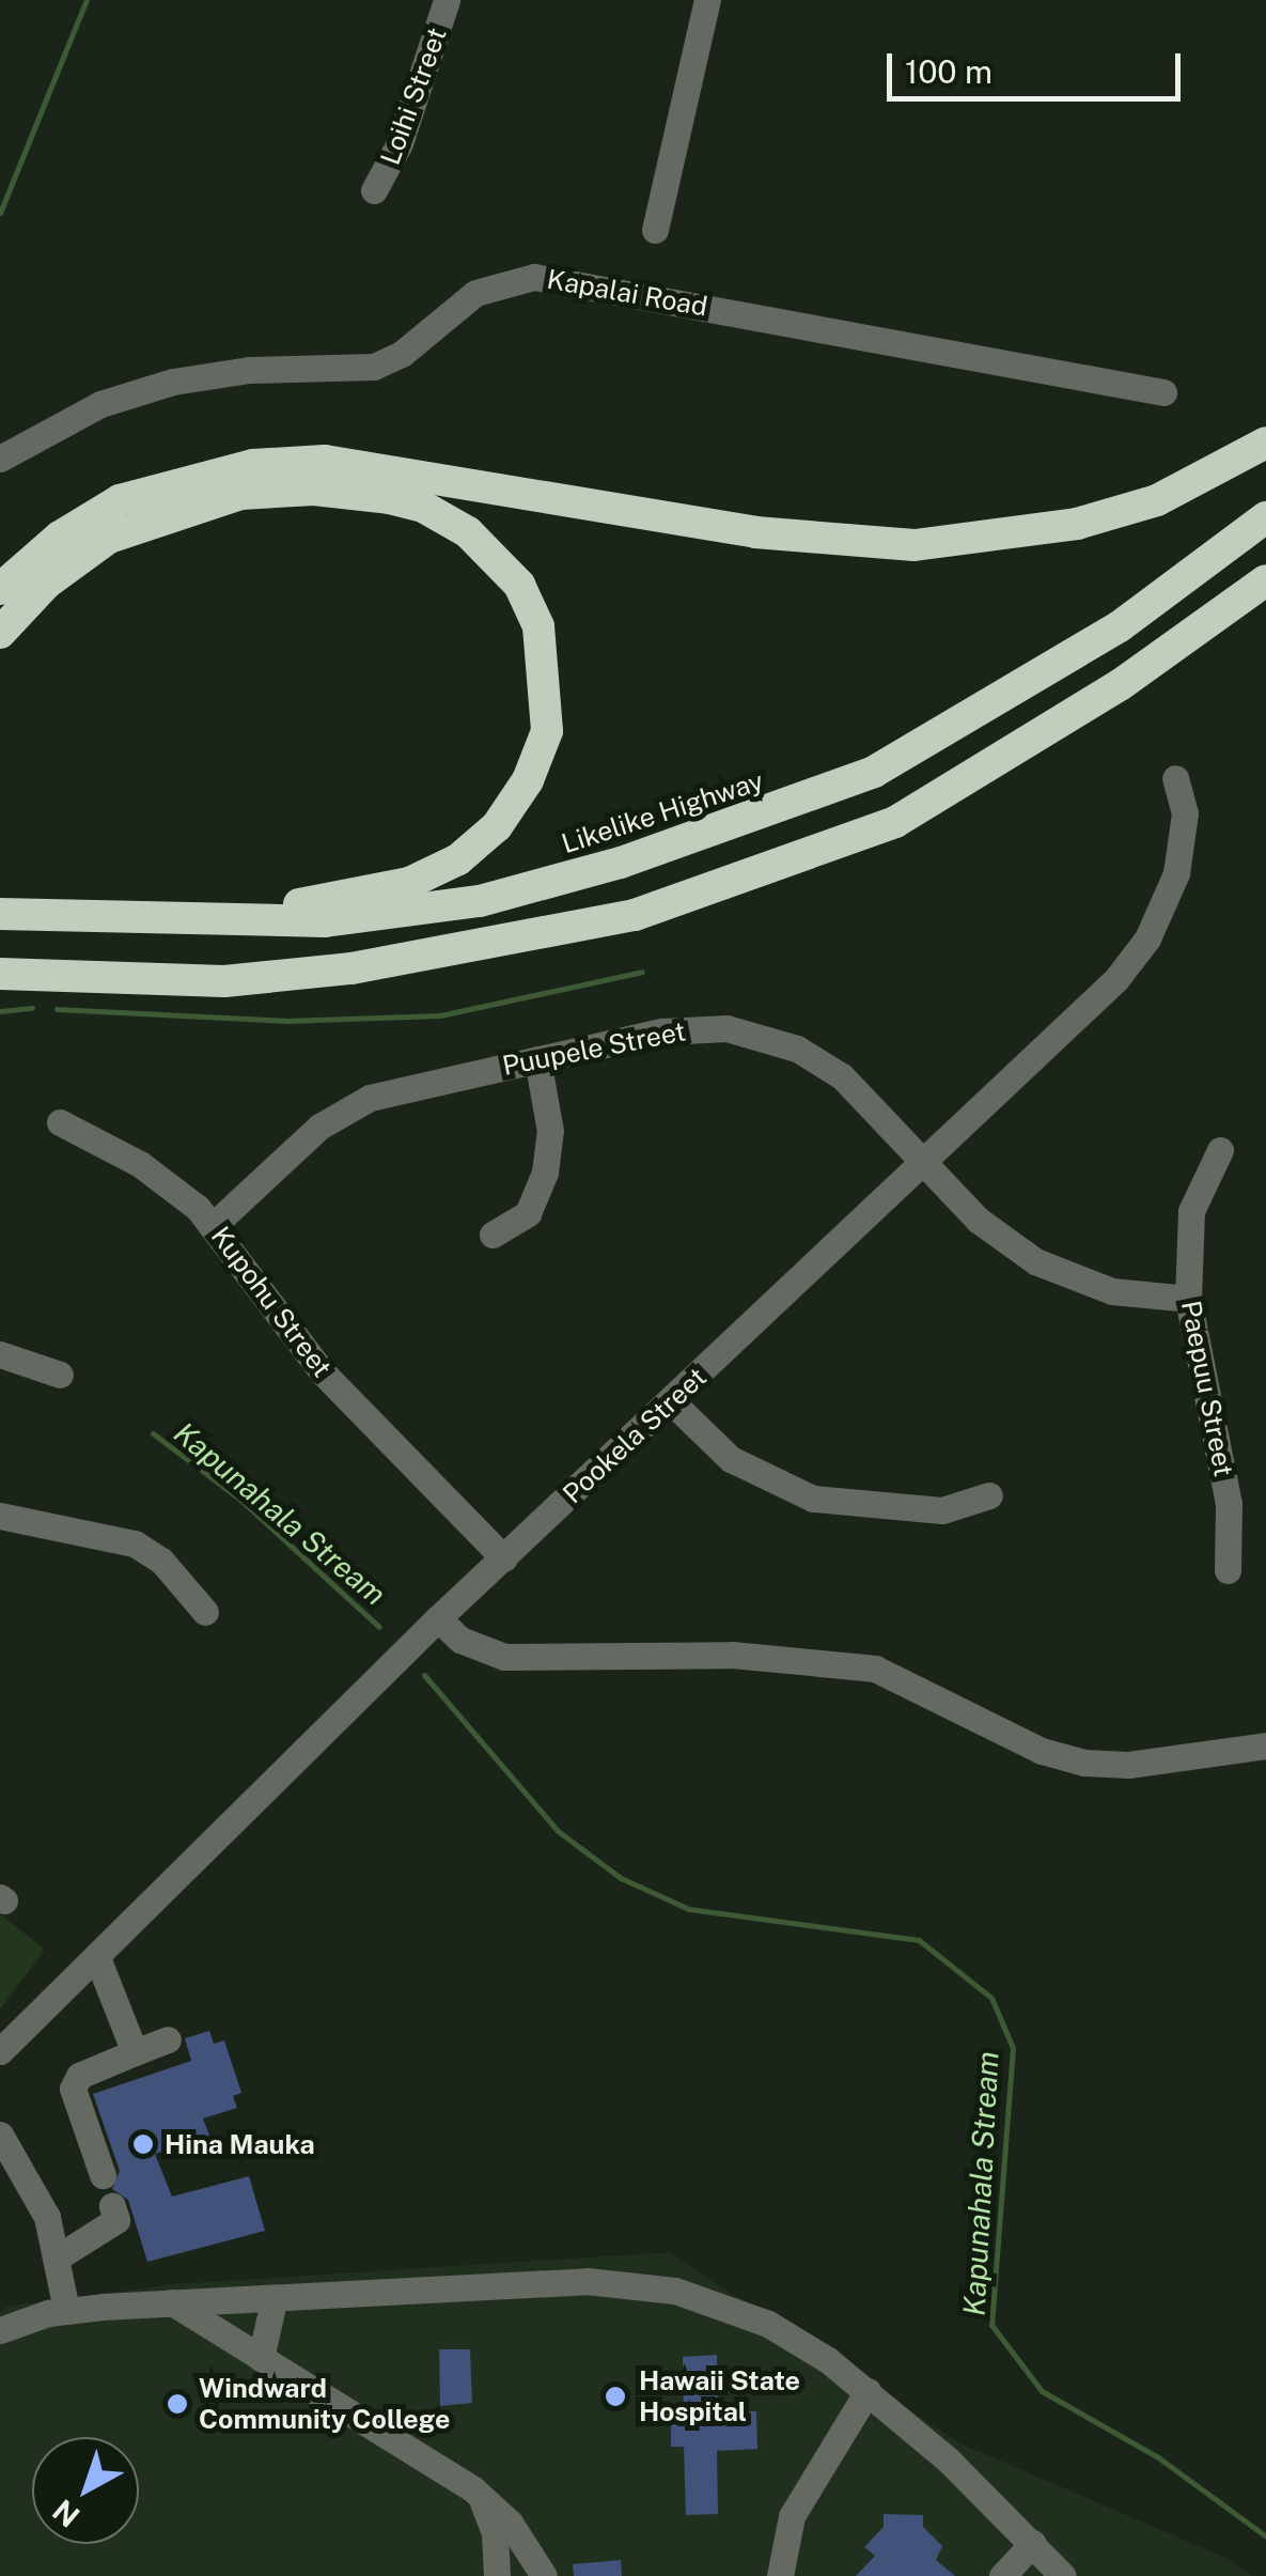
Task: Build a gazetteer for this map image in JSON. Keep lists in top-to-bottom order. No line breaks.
{"streets":{"highway":["Likelike Highway"],"street":["Loihi Street","Kapalai Road","Puupele Street","Kupohu Street","Paepuu Street","Pookela Street"]},"crossings":[["Puupele Street","Kupohu Street"],["Puupele Street","Paepuu Street"],["Puupele Street","Pookela Street"],["Kupohu Street","Pookela Street"]],"water":["Kapunahala Stream"],"places":["Hina Mauka","Hawaii State Hospital","Windward Community College"],"scale_bar":"100 m","north":"bottom left"}
